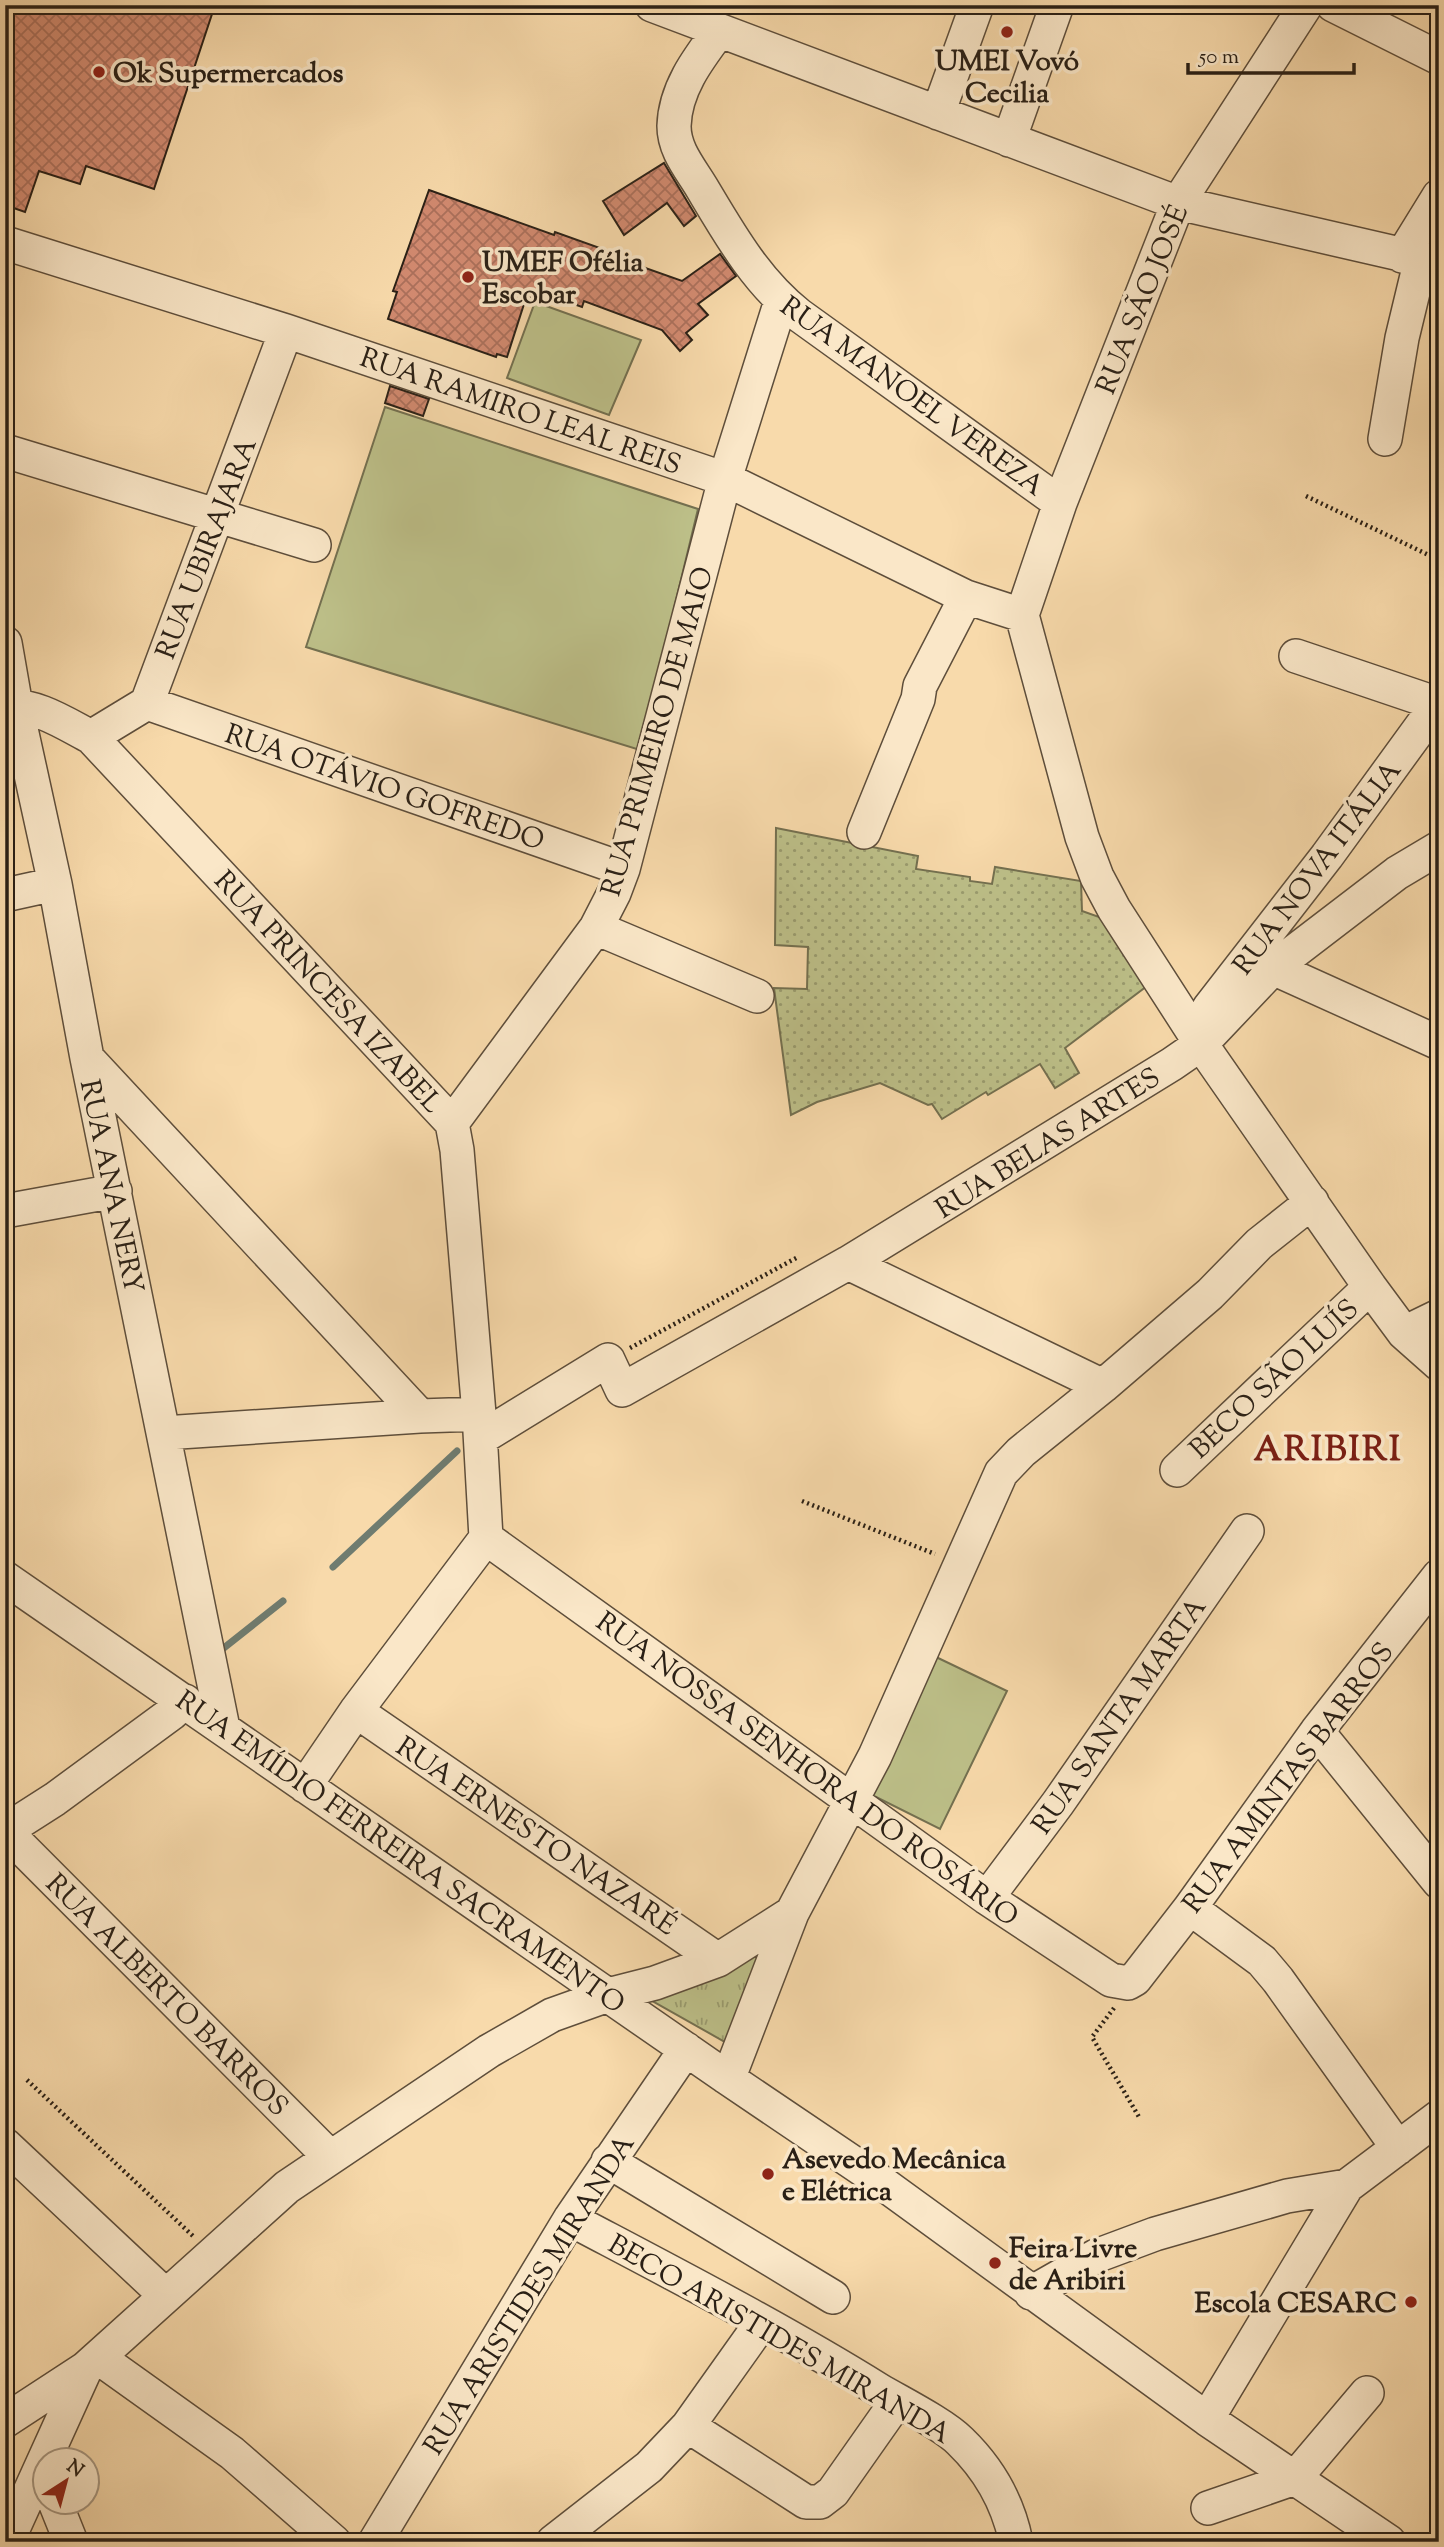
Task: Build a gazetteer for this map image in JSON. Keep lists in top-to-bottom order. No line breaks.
{"streets":{"street":["RUA SÃO JOSÉ","RUA MANOEL VEREZA","RUA RAMIRO LEAL REIS","RUA UBIRAJARA","RUA PRIMEIRO DE MAIO","RUA OTÁVIO GOFREDO","RUA NOVA ITÁLIA","RUA PRINCESA IZABEL","RUA BELAS ARTES","RUA ANA NERY","BECO SÃO LUÍS","RUA SANTA MARTA","RUA NOSSA SENHORA DO ROSÁRIO","RUA AMINTAS BARROS","RUA ERNESTO NAZARÉ","RUA EMÍDIO FERREIRA SACRAMENTO","RUA ALBERTO BARROS","RUA ARISTIDES MIRANDA","BECO ARISTIDES MIRANDA"]},"crossings":[["RUA SÃO JOSÉ","RUA MANOEL VEREZA"],["RUA SÃO JOSÉ","RUA RAMIRO LEAL REIS"],["RUA MANOEL VEREZA","RUA PRIMEIRO DE MAIO"],["RUA RAMIRO LEAL REIS","RUA UBIRAJARA"],["RUA RAMIRO LEAL REIS","RUA PRIMEIRO DE MAIO"],["RUA UBIRAJARA","RUA OTÁVIO GOFREDO"],["RUA PRIMEIRO DE MAIO","RUA OTÁVIO GOFREDO"],["RUA PRIMEIRO DE MAIO","RUA PRINCESA IZABEL"],["RUA NOVA ITÁLIA","RUA BELAS ARTES"],["RUA PRINCESA IZABEL","RUA BELAS ARTES"],["RUA PRINCESA IZABEL","RUA ANA NERY"],["RUA PRINCESA IZABEL","RUA NOSSA SENHORA DO ROSÁRIO"],["RUA ANA NERY","RUA EMÍDIO FERREIRA SACRAMENTO"],["RUA SANTA MARTA","RUA NOSSA SENHORA DO ROSÁRIO"],["RUA NOSSA SENHORA DO ROSÁRIO","RUA AMINTAS BARROS"],["RUA EMÍDIO FERREIRA SACRAMENTO","RUA ARISTIDES MIRANDA"],["RUA ARISTIDES MIRANDA","BECO ARISTIDES MIRANDA"]],"districts":["ARIBIRI"],"places":["UMEI Vovó Cecilia","Ok Supermercados","UMEF Ofélia Escobar","Asevedo Mecânica e Elétrica","Feira Livre de Aribiri","Escola CESARC"],"scale_bar":"50 m","north":"top right"}
